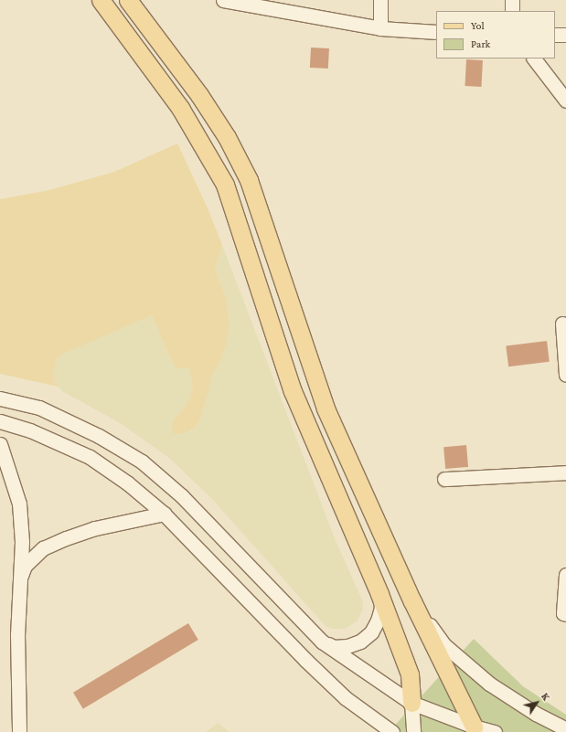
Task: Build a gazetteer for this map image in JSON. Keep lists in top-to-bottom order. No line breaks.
{"legend":["Yol","Park"],"north":"top right"}
